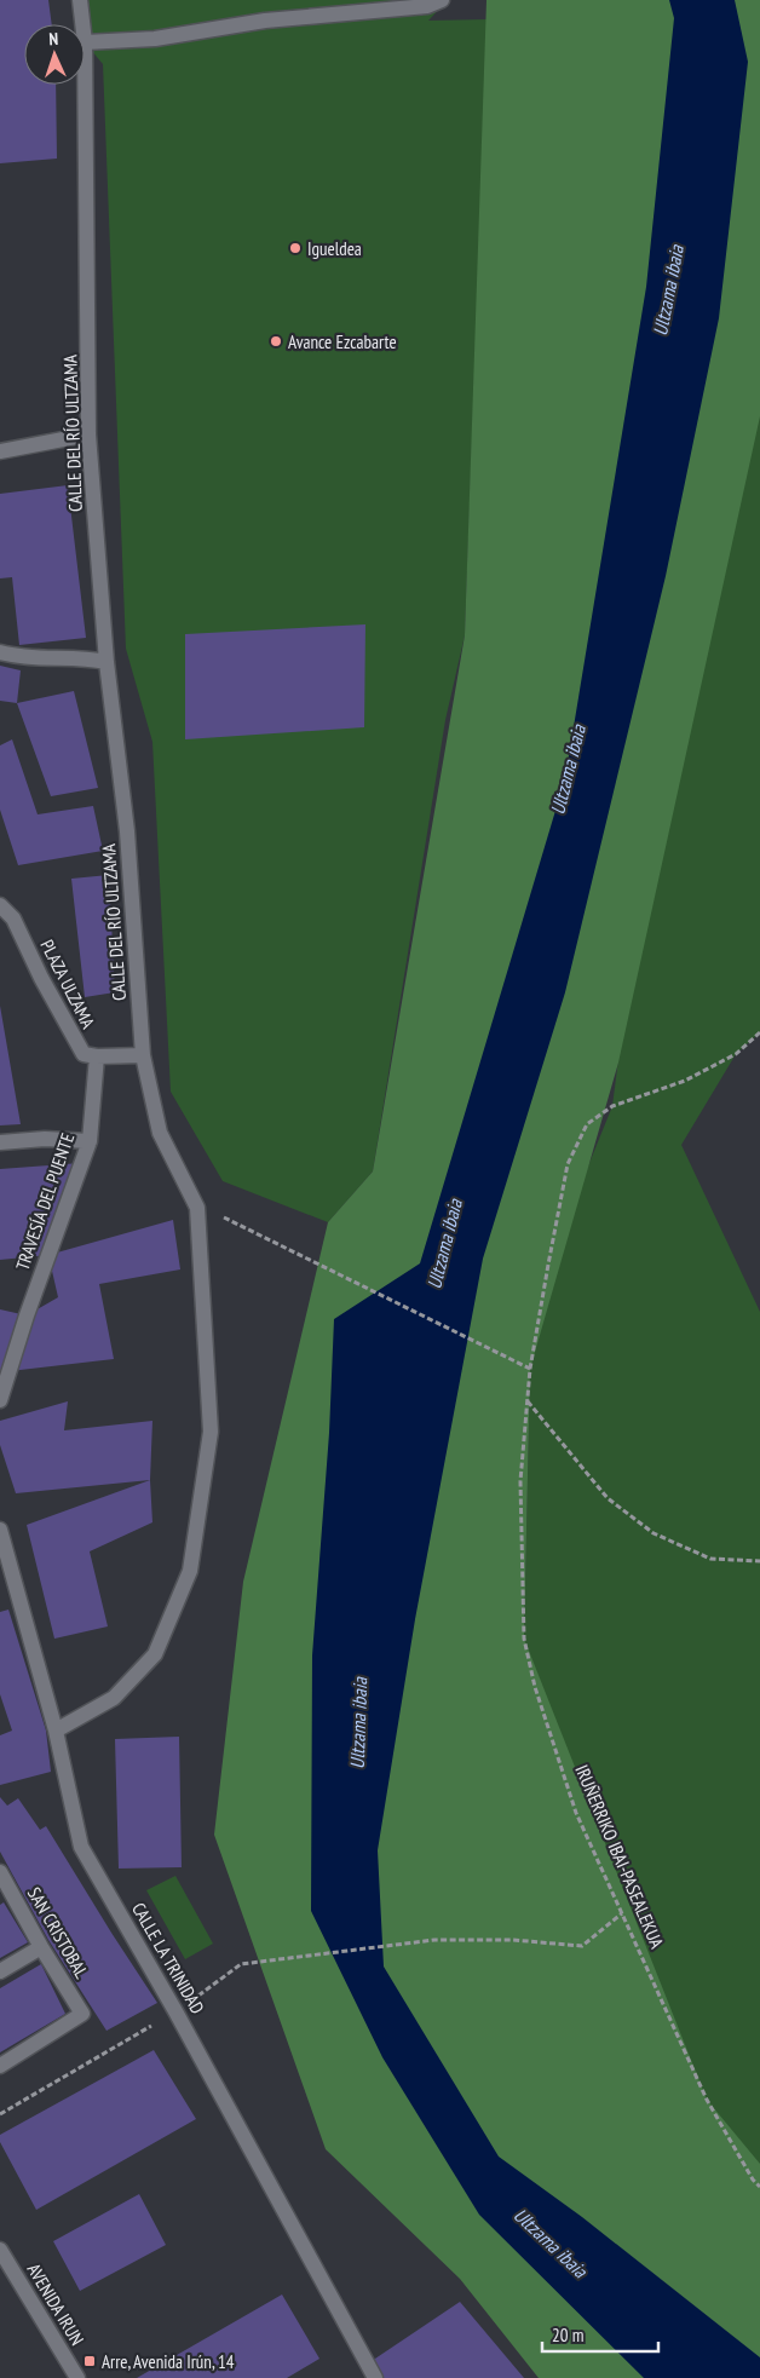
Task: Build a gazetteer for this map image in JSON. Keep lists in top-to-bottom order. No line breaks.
{"streets":{"street":["CALLE DEL RÍO ULTZAMA","PLAZA ULZAMA","TRAVESÍA DEL PUENTE","SAN CRISTOBAL","CALLE LA TRINIDAD","AVENIDA IRUN"],"path":["IRUÑERRIKO IBAI-PASEALEKUA"]},"crossings":[["CALLE DEL RÍO ULTZAMA","CALLE LA TRINIDAD"],["PLAZA ULZAMA","TRAVESÍA DEL PUENTE"]],"water":["Ultzama ibaia"],"places":{"other":["Igueldea","Avance Ezcabarte"],"transit":["Arre, Avenida Irún, 14"]},"scale_bar":"20 m","north":"top"}
